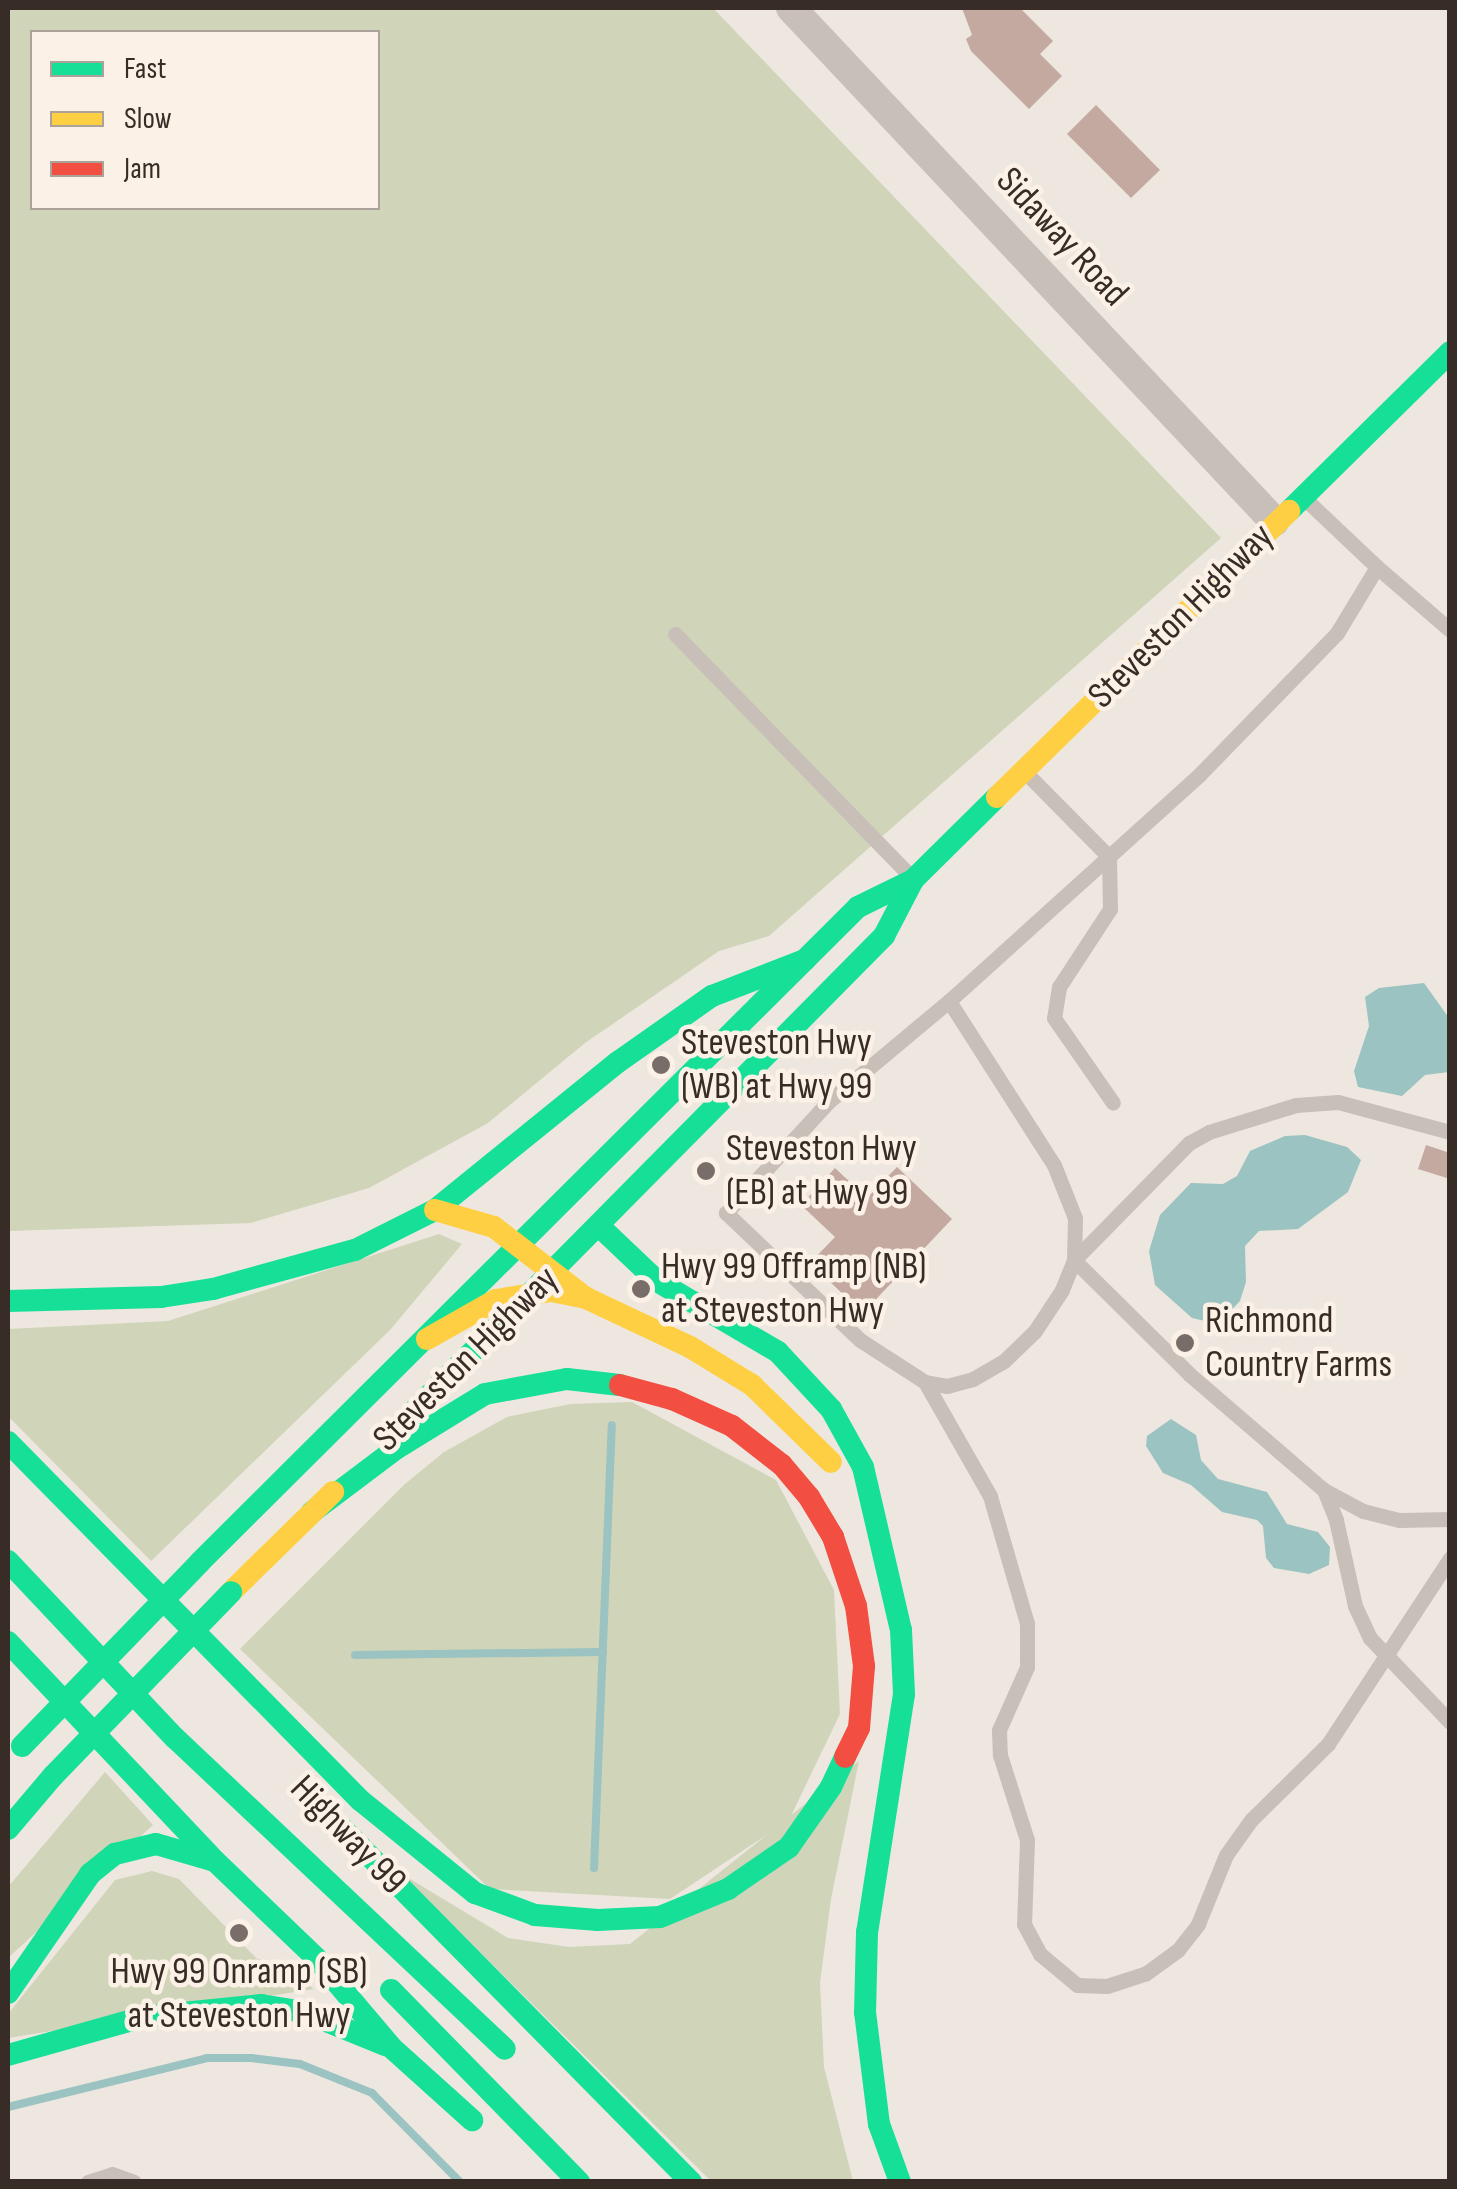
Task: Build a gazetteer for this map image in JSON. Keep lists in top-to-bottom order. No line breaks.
{"streets":{"main road":["Steveston Highway","Highway 99"],"street":["Sidaway Road"]},"crossings":[["Sidaway Road","Steveston Highway"]],"places":["Steveston Hwy (WB) at Hwy 99","Steveston Hwy (EB) at Hwy 99","Hwy 99 Offramp (NB) at Steveston Hwy","Richmond Country Farms","Hwy 99 Onramp (SB) at Steveston Hwy"],"legend":["Fast","Slow","Jam"]}
